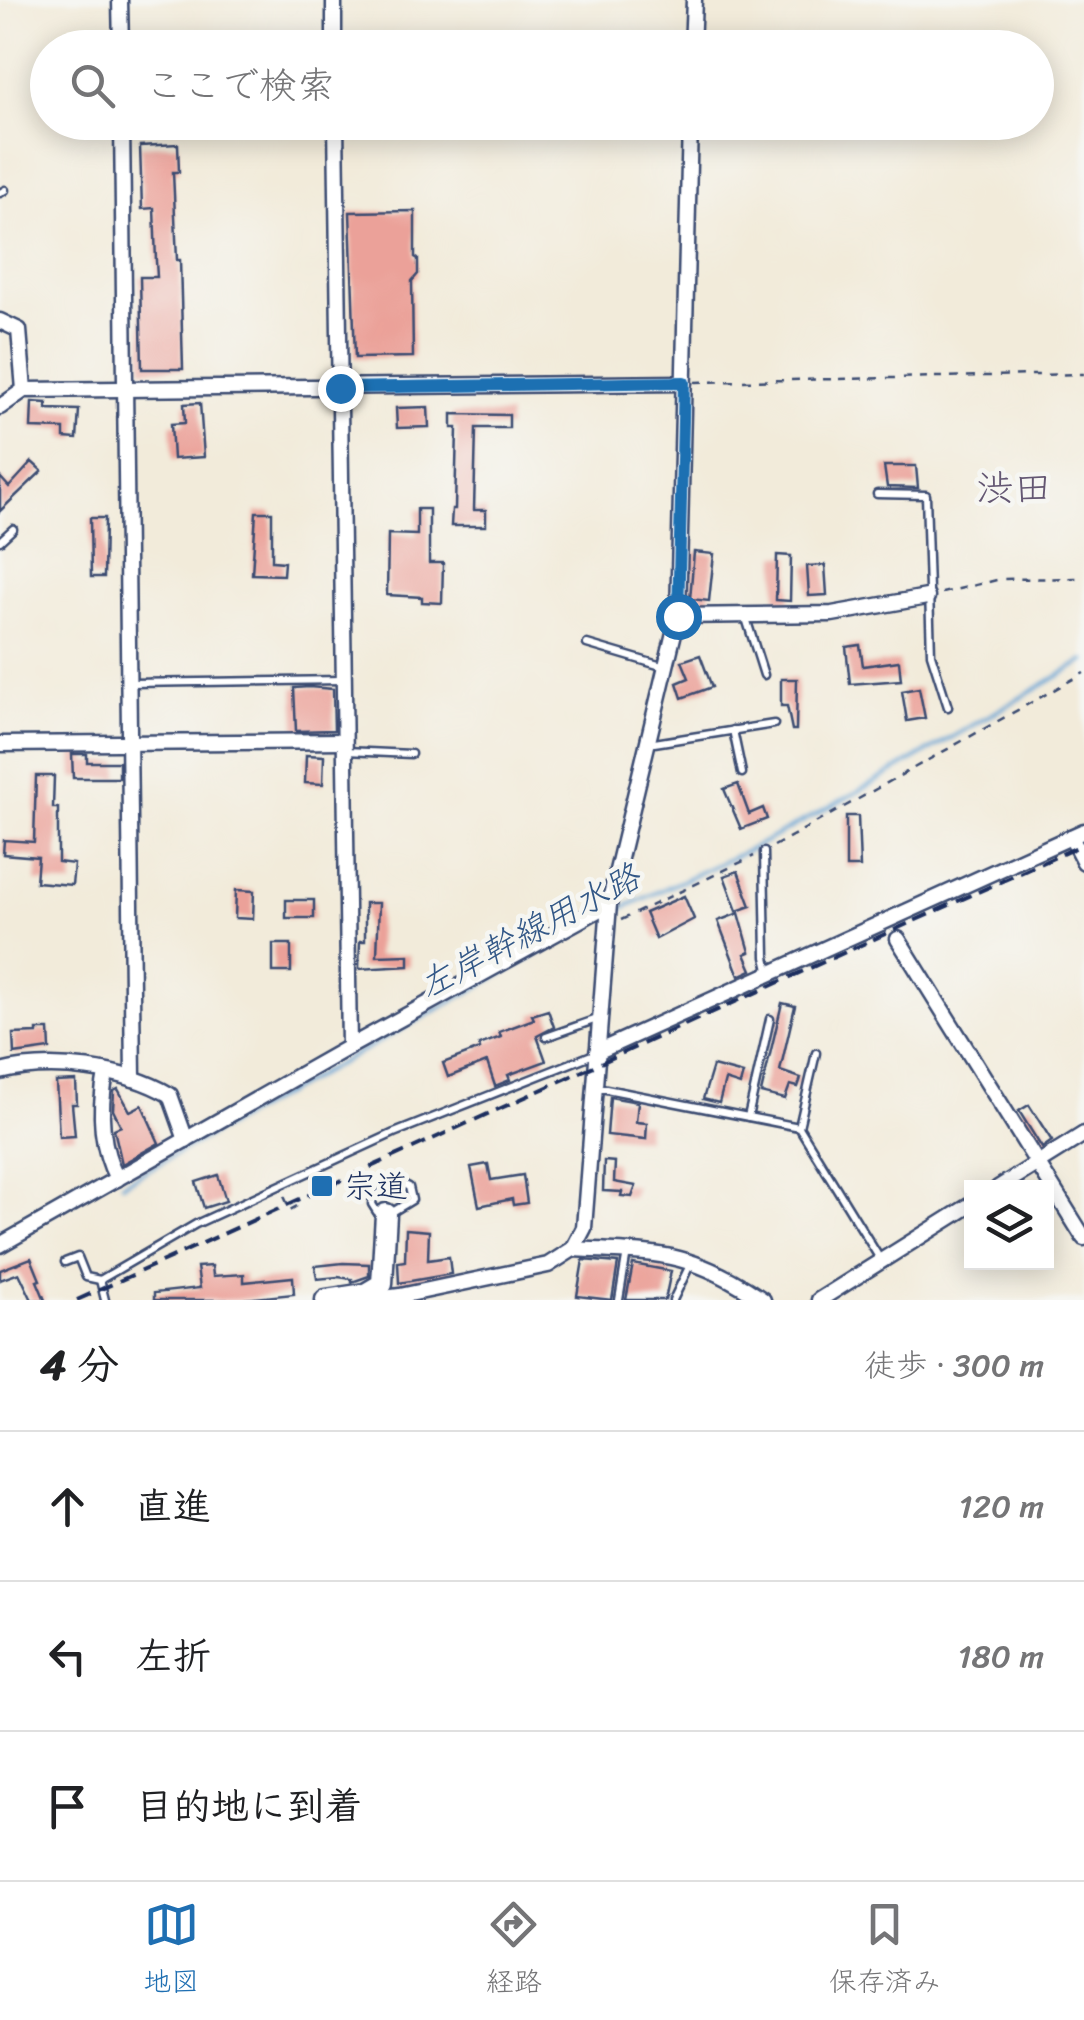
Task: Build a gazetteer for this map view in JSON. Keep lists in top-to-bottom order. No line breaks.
{"districts":["渋田"],"water":["左岸幹線用水路"],"places":{"transit":["宗道"]},"page":{"search":"ここで検索","heading":["4 分","徒歩 · 300 m"],"list":[["直進","120 m"],["左折","180 m"],"目的地に到着"],"nav":["地図","経路","保存済み"]}}
